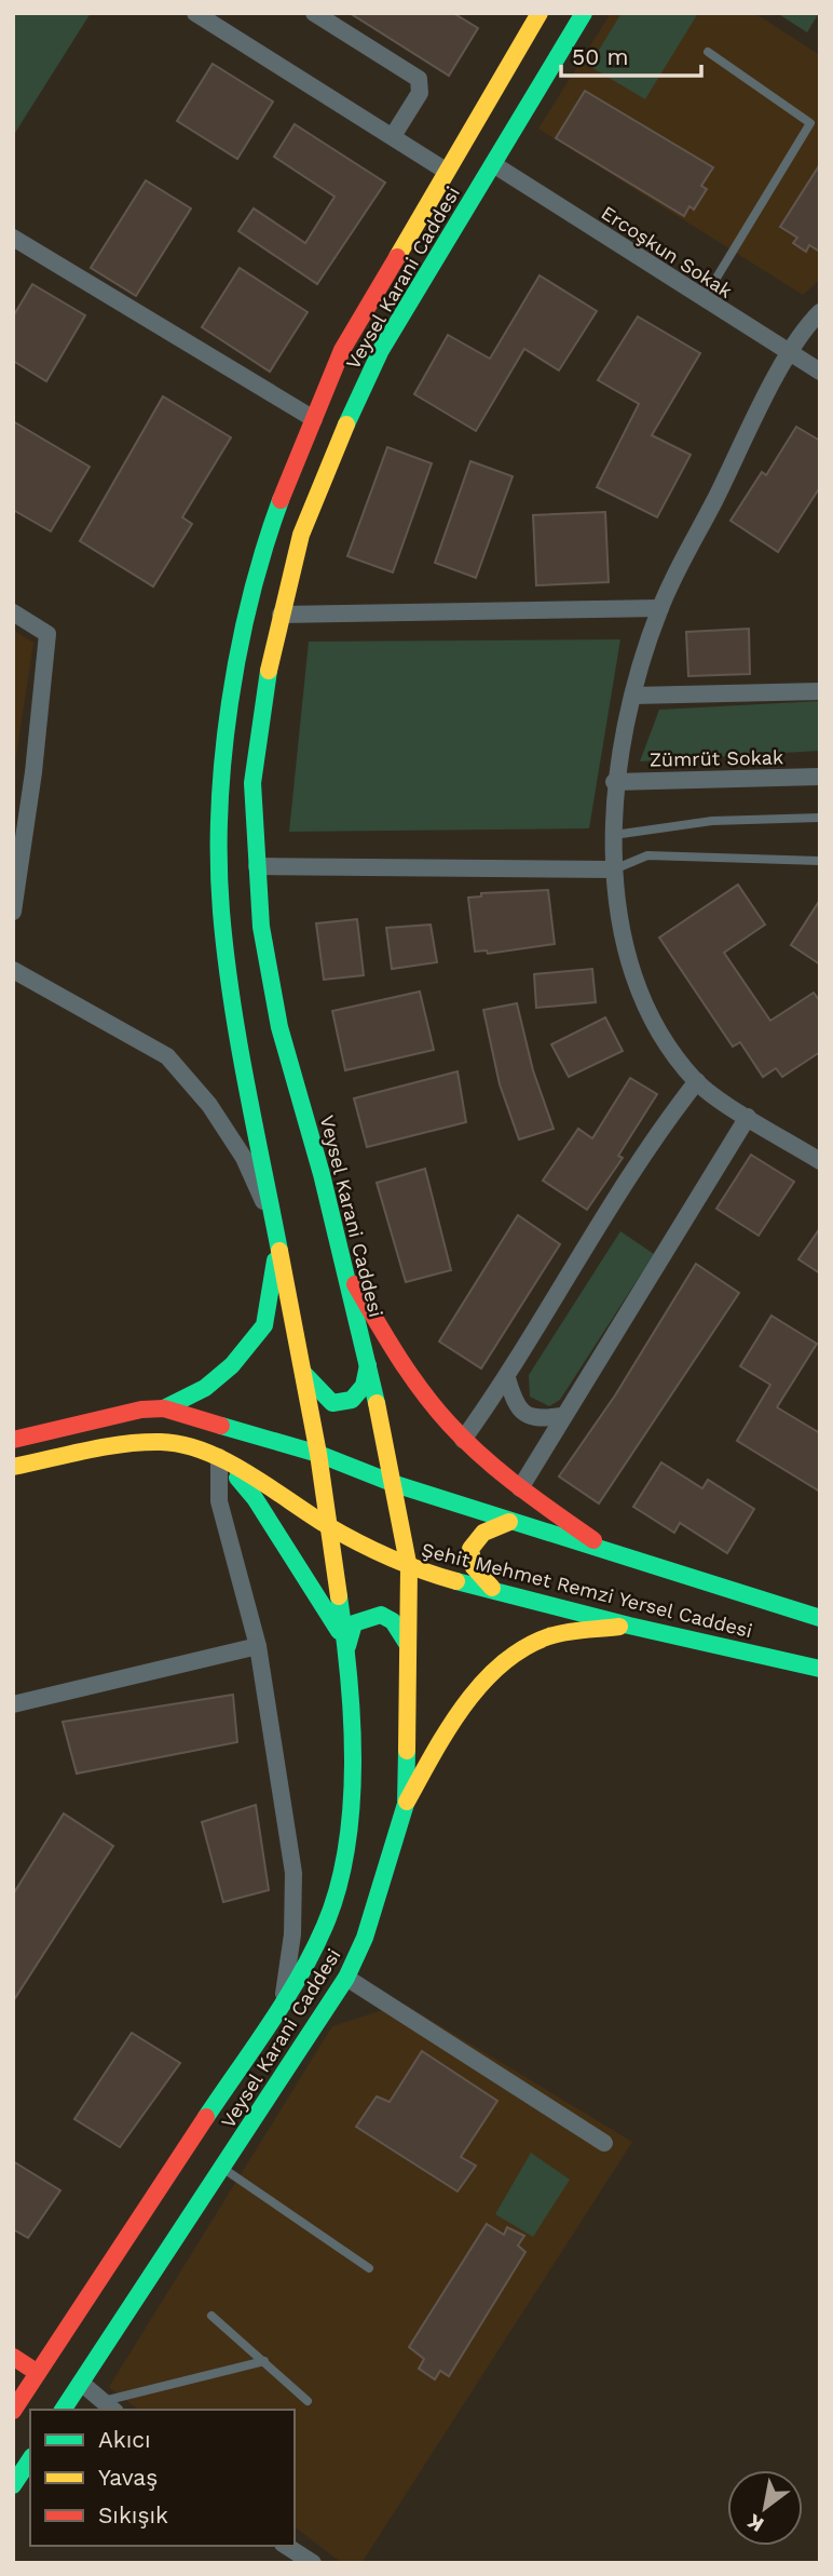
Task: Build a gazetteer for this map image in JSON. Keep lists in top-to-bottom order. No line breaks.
{"streets":{"main road":["Veysel Karani Caddesi","Şehit Mehmet Remzi Yersel Caddesi"],"street":["Ercoşkun Sokak","Zümrüt Sokak"]},"crossings":[["Ercoşkun Sokak","Veysel Karani Caddesi"],["Veysel Karani Caddesi","Şehit Mehmet Remzi Yersel Caddesi"]],"legend":["Akıcı","Yavaş","Sıkışık"],"scale_bar":"50 m","north":"bottom left"}
